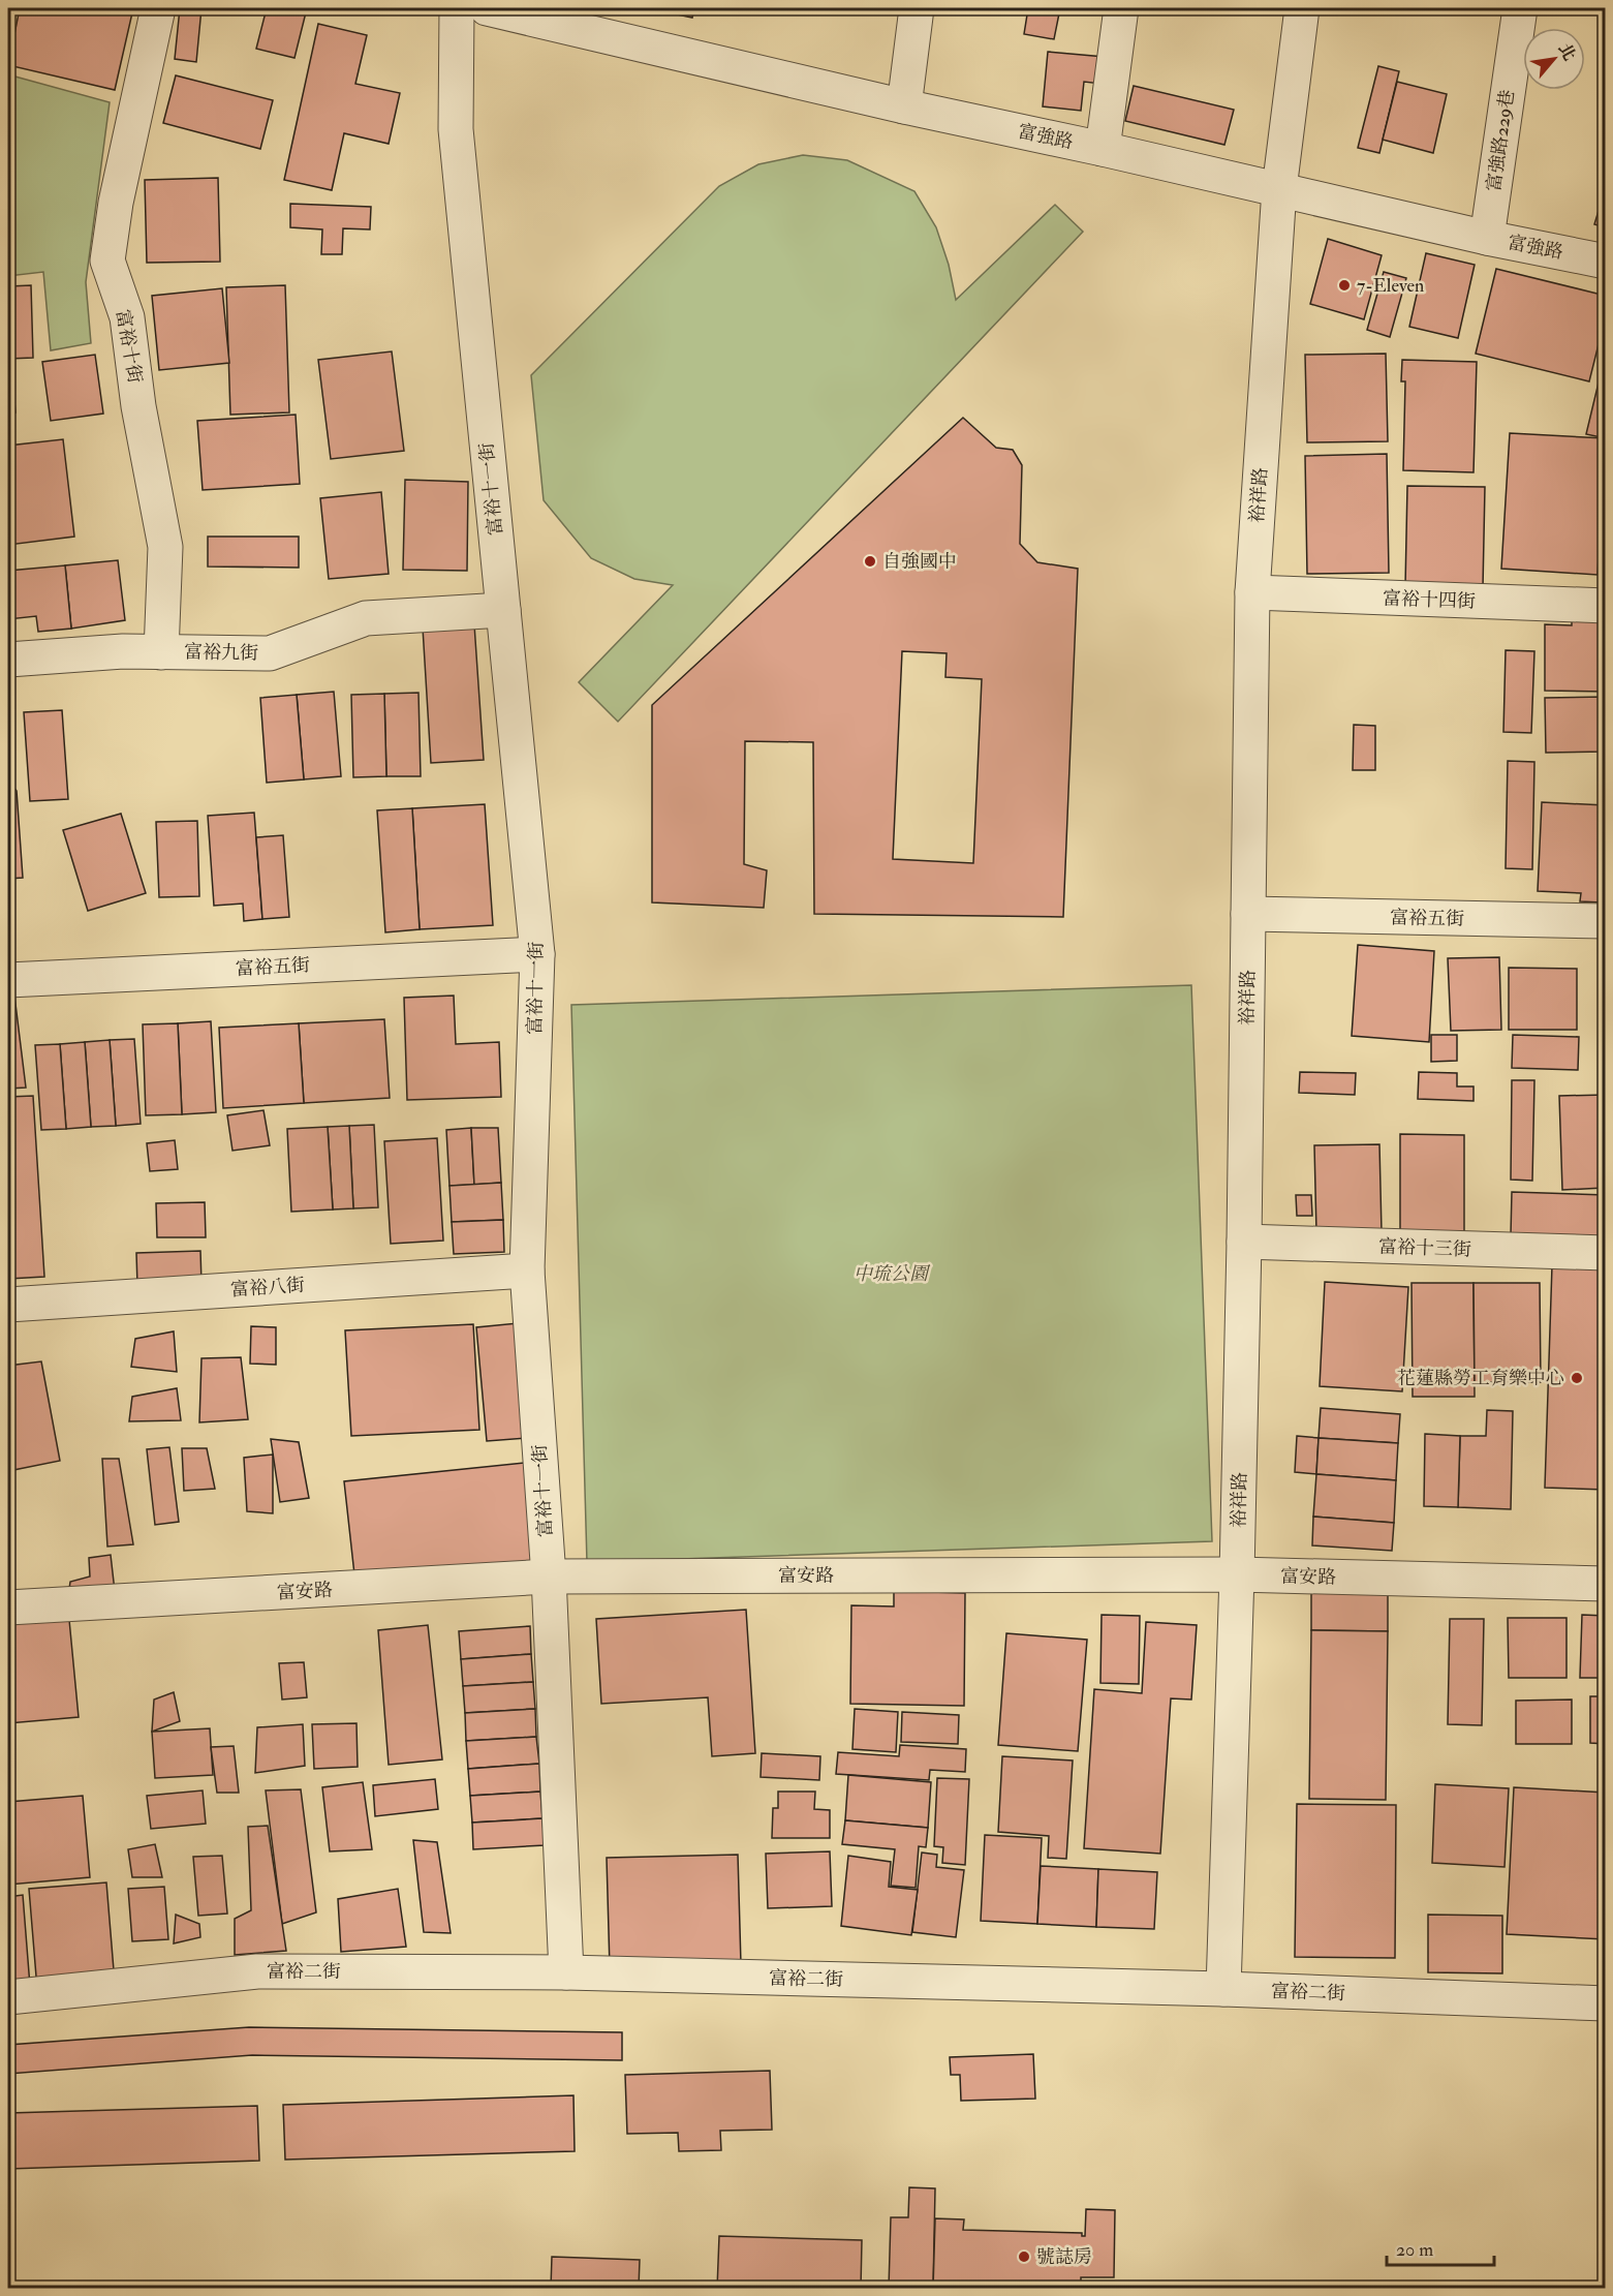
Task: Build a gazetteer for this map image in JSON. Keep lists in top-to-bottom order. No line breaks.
{"streets":{"street":["富強路","富強路229巷","富裕十街","富裕十一街","裕祥路","富裕十四街","富裕九街","富裕五街","富裕十三街","富裕八街","富安路","富裕二街"]},"crossings":[["富強路","富強路229巷"],["富強路","裕祥路"],["富裕十街","富裕九街"],["富裕十一街","富裕九街"],["富裕十一街","富裕五街"],["富裕十一街","富裕八街"],["富裕十一街","富安路"],["富裕十一街","富裕二街"],["裕祥路","富裕十四街"],["裕祥路","富裕五街"],["裕祥路","富裕十三街"],["裕祥路","富安路"],["裕祥路","富裕二街"]],"parks":["中琉公園"],"places":["7-Eleven","自強國中","花蓮縣勞工育樂中心","號誌房"],"scale_bar":"20 m","north":"top right"}
